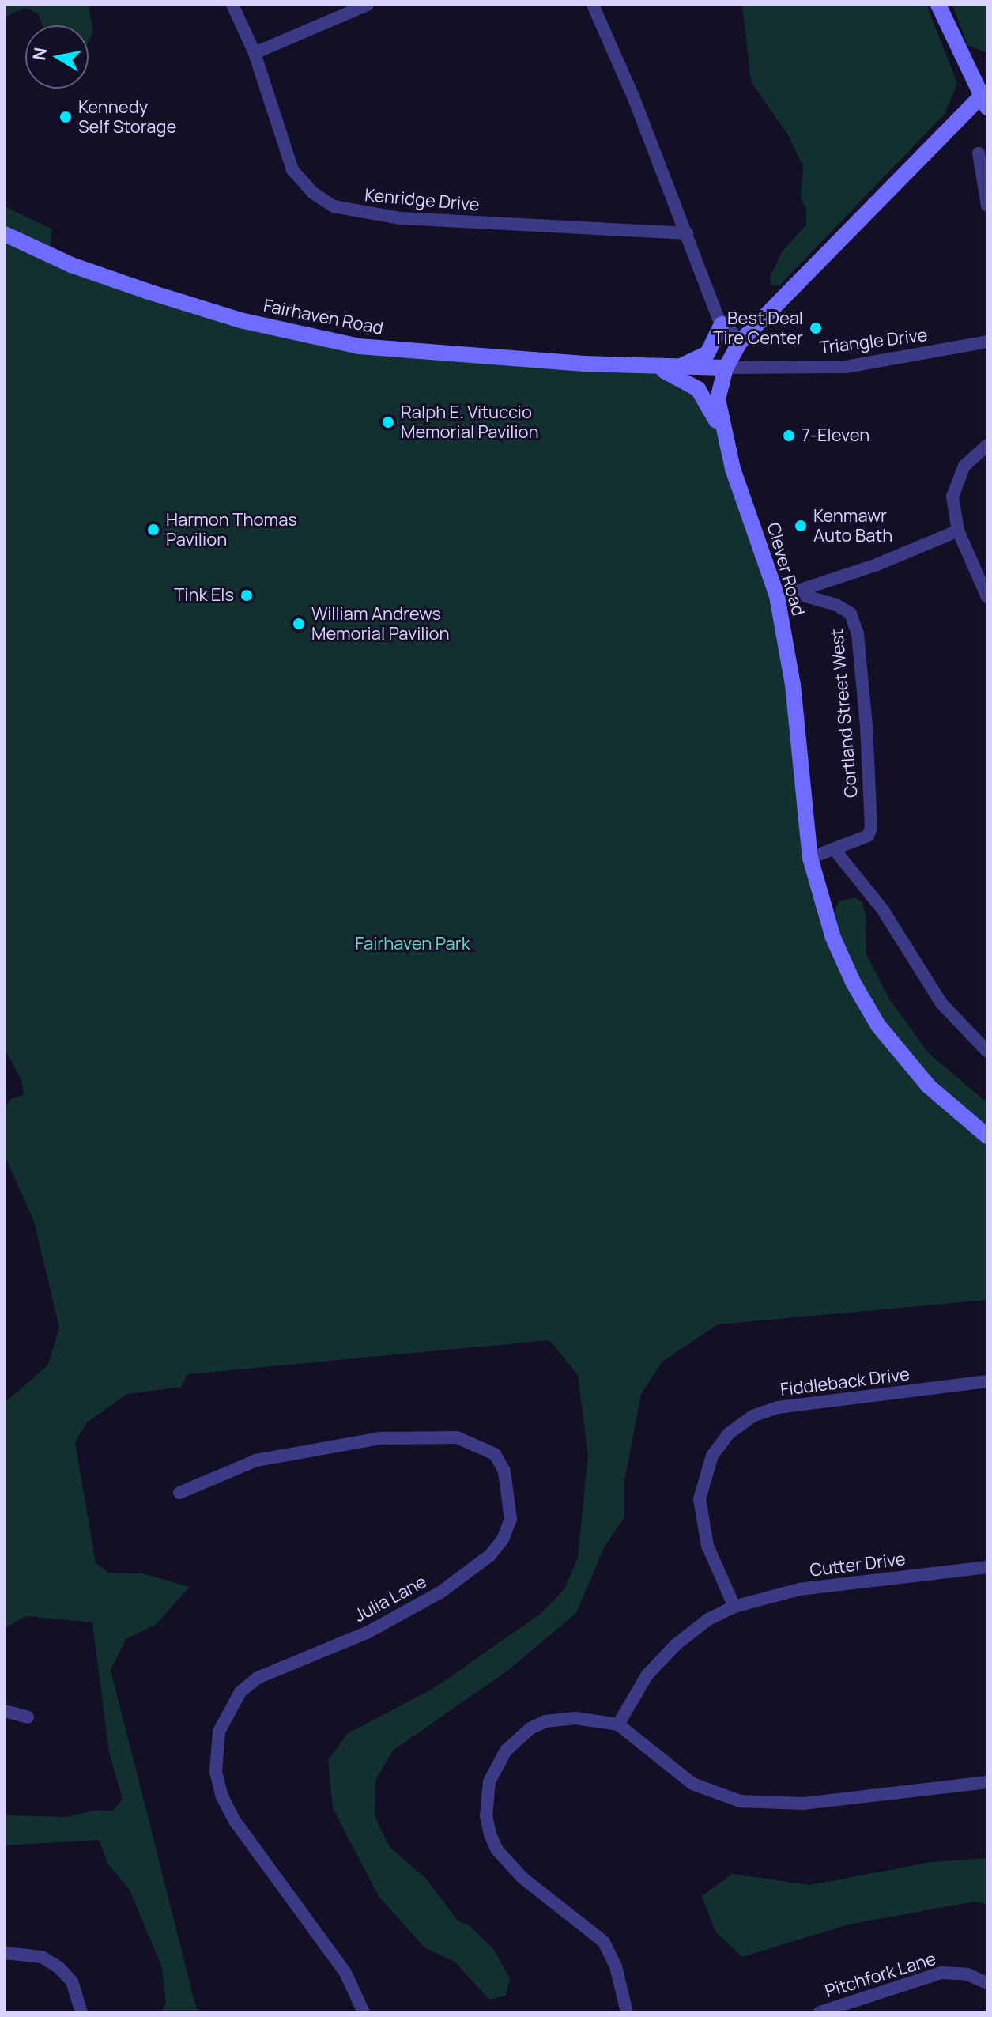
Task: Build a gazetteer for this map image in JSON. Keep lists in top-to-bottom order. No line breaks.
{"streets":{"street":["Kenridge Drive","Fairhaven Road","Triangle Drive","Clever Road","Cortland Street West","Fiddleback Drive","Cutter Drive","Julia Lane","Pitchfork Lane"]},"crossings":[["Fairhaven Road","Triangle Drive"],["Fairhaven Road","Clever Road"],["Triangle Drive","Clever Road"],["Clever Road","Cortland Street West"],["Fiddleback Drive","Cutter Drive"]],"parks":["Fairhaven Park"],"places":["Kennedy Self Storage","Best Deal Tire Center","Ralph E. Vituccio Memorial Pavilion","7-Eleven","Kenmawr Auto Bath","Harmon Thomas Pavilion","Tink Els","William Andrews Memorial Pavilion"],"north":"left"}
